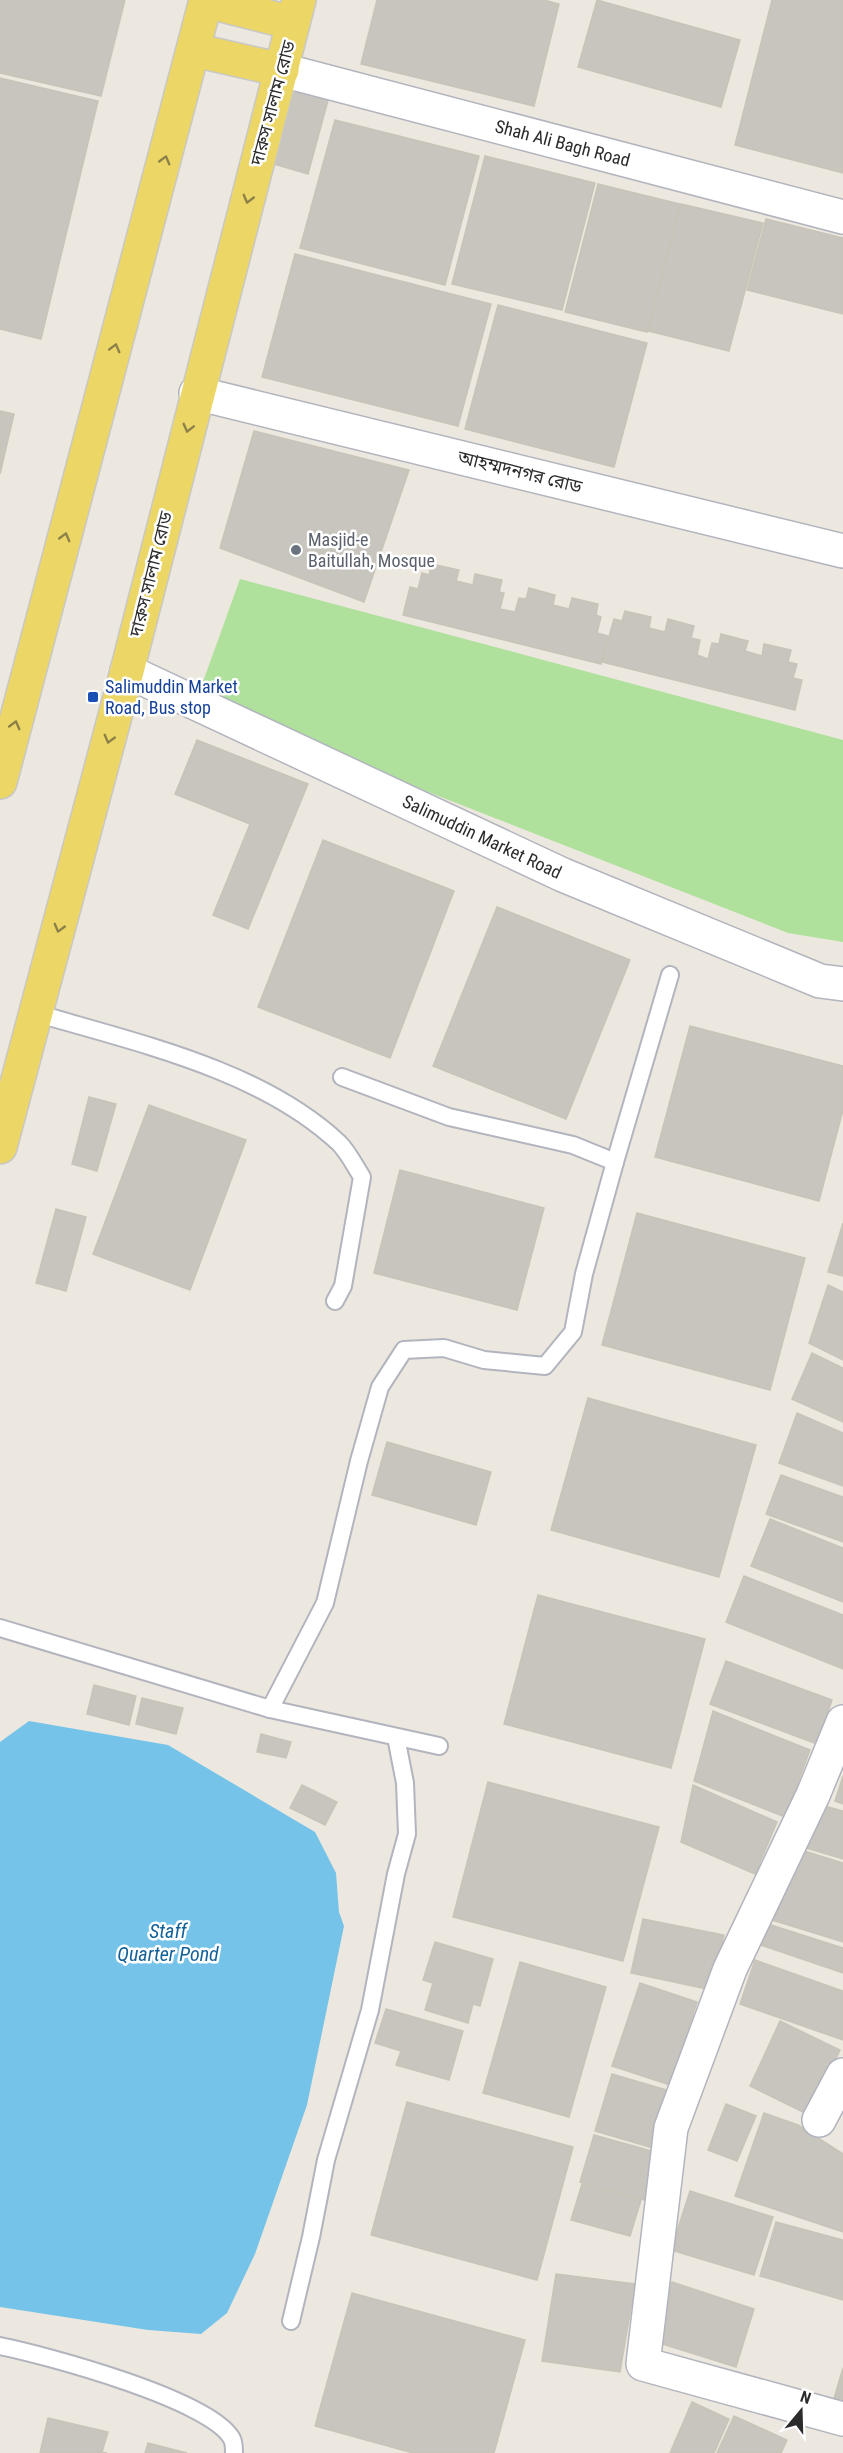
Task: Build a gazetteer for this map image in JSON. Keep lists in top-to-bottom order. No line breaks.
{"streets":{"main road":["দারুস সালাম রোড"],"street":["Shah Ali Bagh Road","আহম্মদনগর রোড","Salimuddin Market Road"]},"crossings":[["দারুস সালাম রোড","Shah Ali Bagh Road"],["দারুস সালাম রোড","আহম্মদনগর রোড"],["দারুস সালাম রোড","Salimuddin Market Road"]],"water":["Staff Quarter Pond"],"places":{"other":["Masjid-e Baitullah, Mosque"],"transit":["Salimuddin Market Road, Bus stop"]},"north":"top"}
